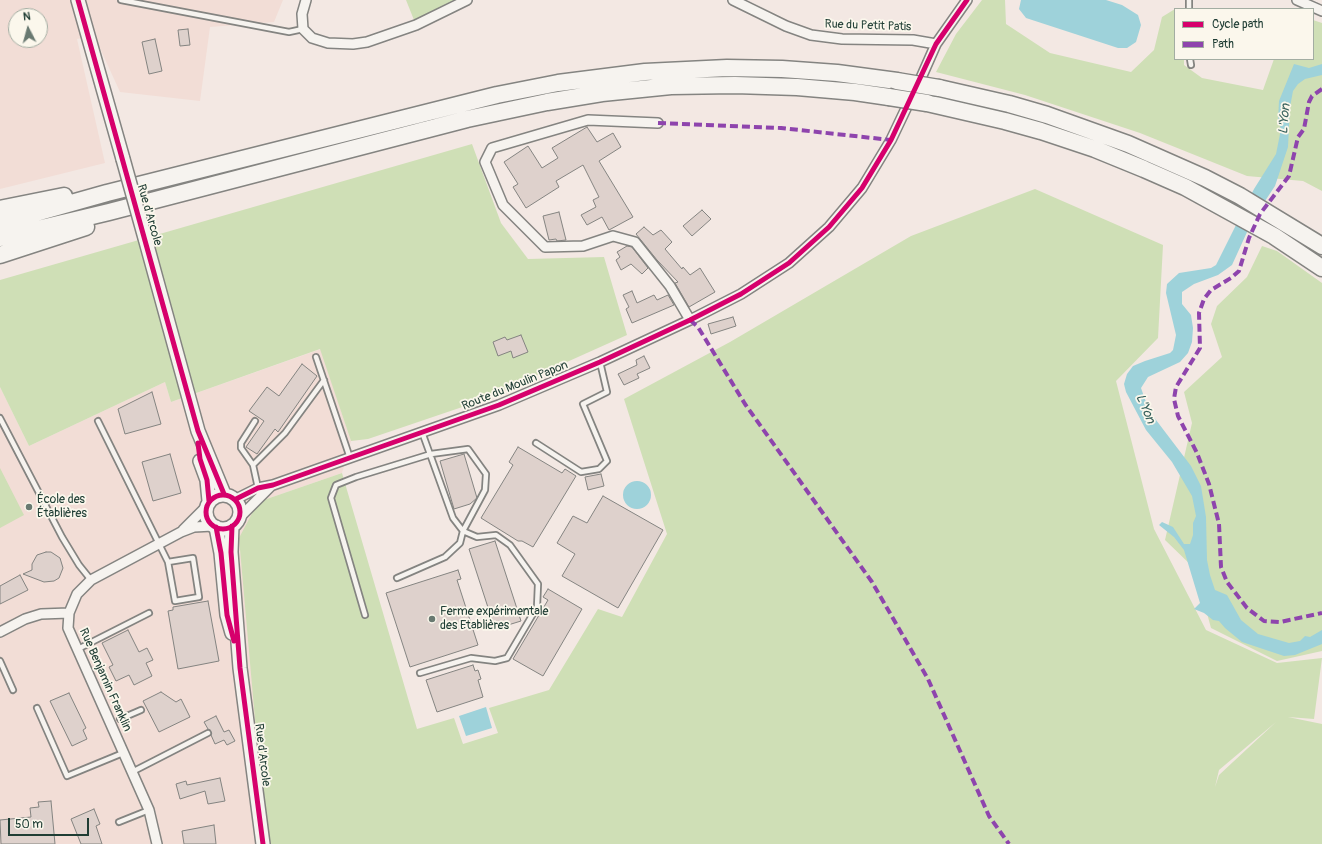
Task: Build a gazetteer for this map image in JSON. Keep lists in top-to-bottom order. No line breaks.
{"streets":{"main road":["Rue d'Arcole"],"street":["Rue du Petit Patis","Route du Moulin Papon","Rue Benjamin Franklin"]},"crossings":[["Rue du Petit Patis","Route du Moulin Papon"],["Rue d'Arcole","Route du Moulin Papon"]],"water":["L'Yon"],"places":["École des Établières","Ferme expérimentale des Etablières"],"legend":["Cycle path","Path"],"scale_bar":"50 m","north":"top"}
